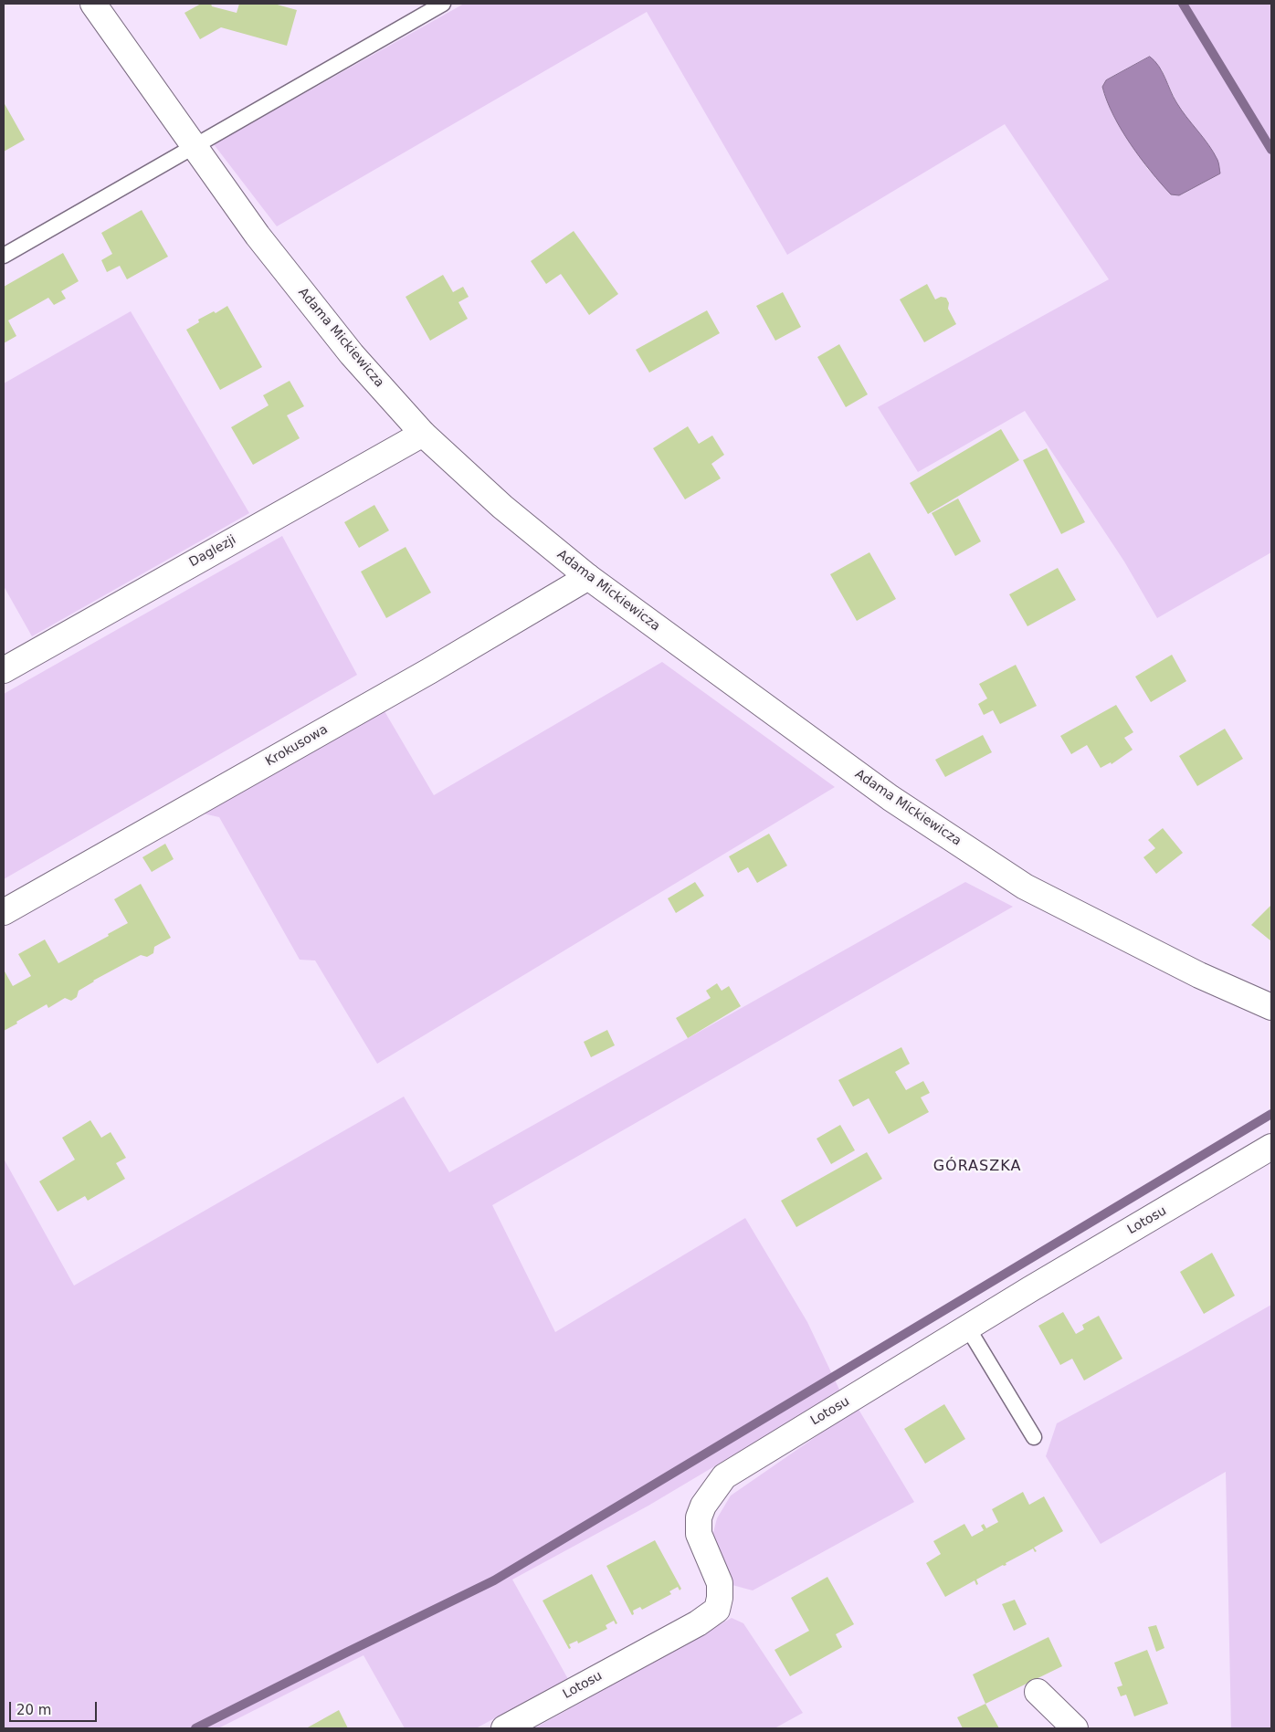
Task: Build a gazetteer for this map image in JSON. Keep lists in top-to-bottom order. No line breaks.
{"streets":{"street":["Adama Mickiewicza","Daglezji","Krokusowa","Lotosu"]},"crossings":[["Adama Mickiewicza","Daglezji"],["Adama Mickiewicza","Krokusowa"]],"districts":["GÓRASZKA"],"scale_bar":"20 m"}
